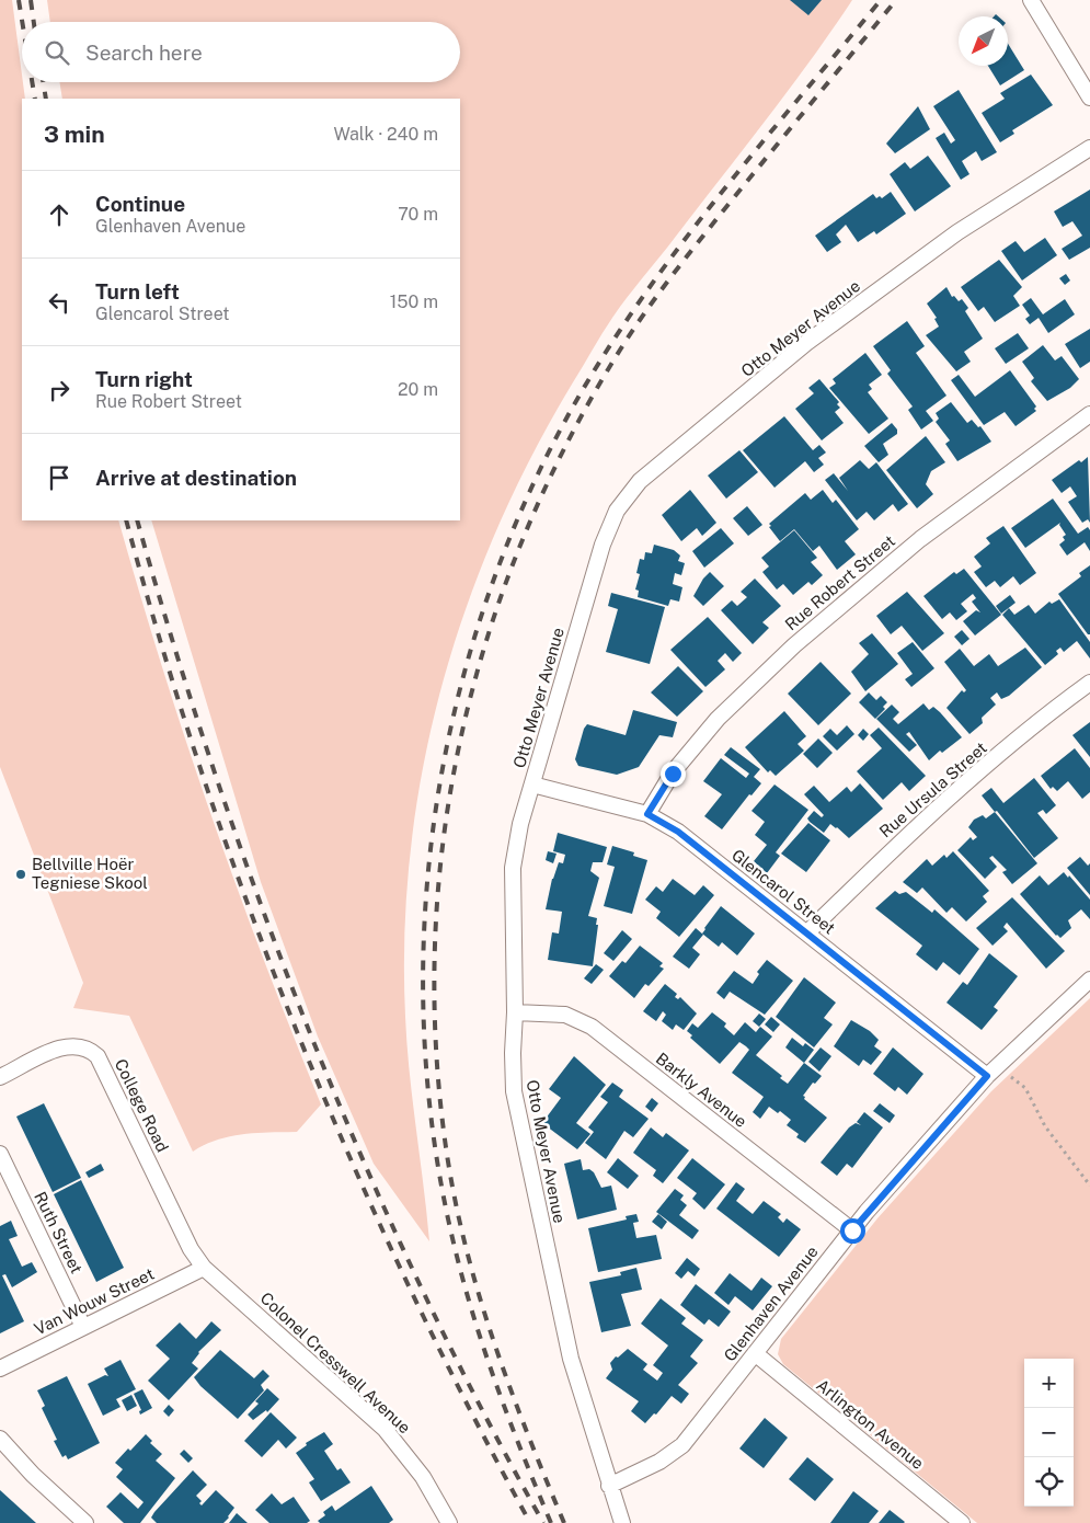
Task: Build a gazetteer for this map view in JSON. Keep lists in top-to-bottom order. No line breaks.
{"streets":{"street":["Otto Meyer Avenue","Rue Robert Street","Rue Ursula Street","Glencarol Street","Barkly Avenue","College Road","Ruth Street","Van Wouw Street","Glenhaven Avenue","Colonel Cresswell Avenue","Arlington Avenue"]},"crossings":[["Otto Meyer Avenue","Glencarol Street"],["Otto Meyer Avenue","Barkly Avenue"],["Otto Meyer Avenue","Glenhaven Avenue"],["Rue Robert Street","Glencarol Street"],["Rue Ursula Street","Glencarol Street"],["Glencarol Street","Glenhaven Avenue"],["Barkly Avenue","Glenhaven Avenue"],["College Road","Van Wouw Street"],["College Road","Colonel Cresswell Avenue"],["Ruth Street","Van Wouw Street"],["Van Wouw Street","Colonel Cresswell Avenue"],["Glenhaven Avenue","Arlington Avenue"]],"places":["Bellville Hoër Tegniese Skool"],"north":"bottom left","page":{"search":"Search here","heading":["3 min","Walk · 240 m"],"list":[["Continue","Glenhaven Avenue","70 m"],["Turn left","Glencarol Street","150 m"],["Turn right","Rue Robert Street","20 m"],"Arrive at destination"],"map_buttons":["+","−"]}}
